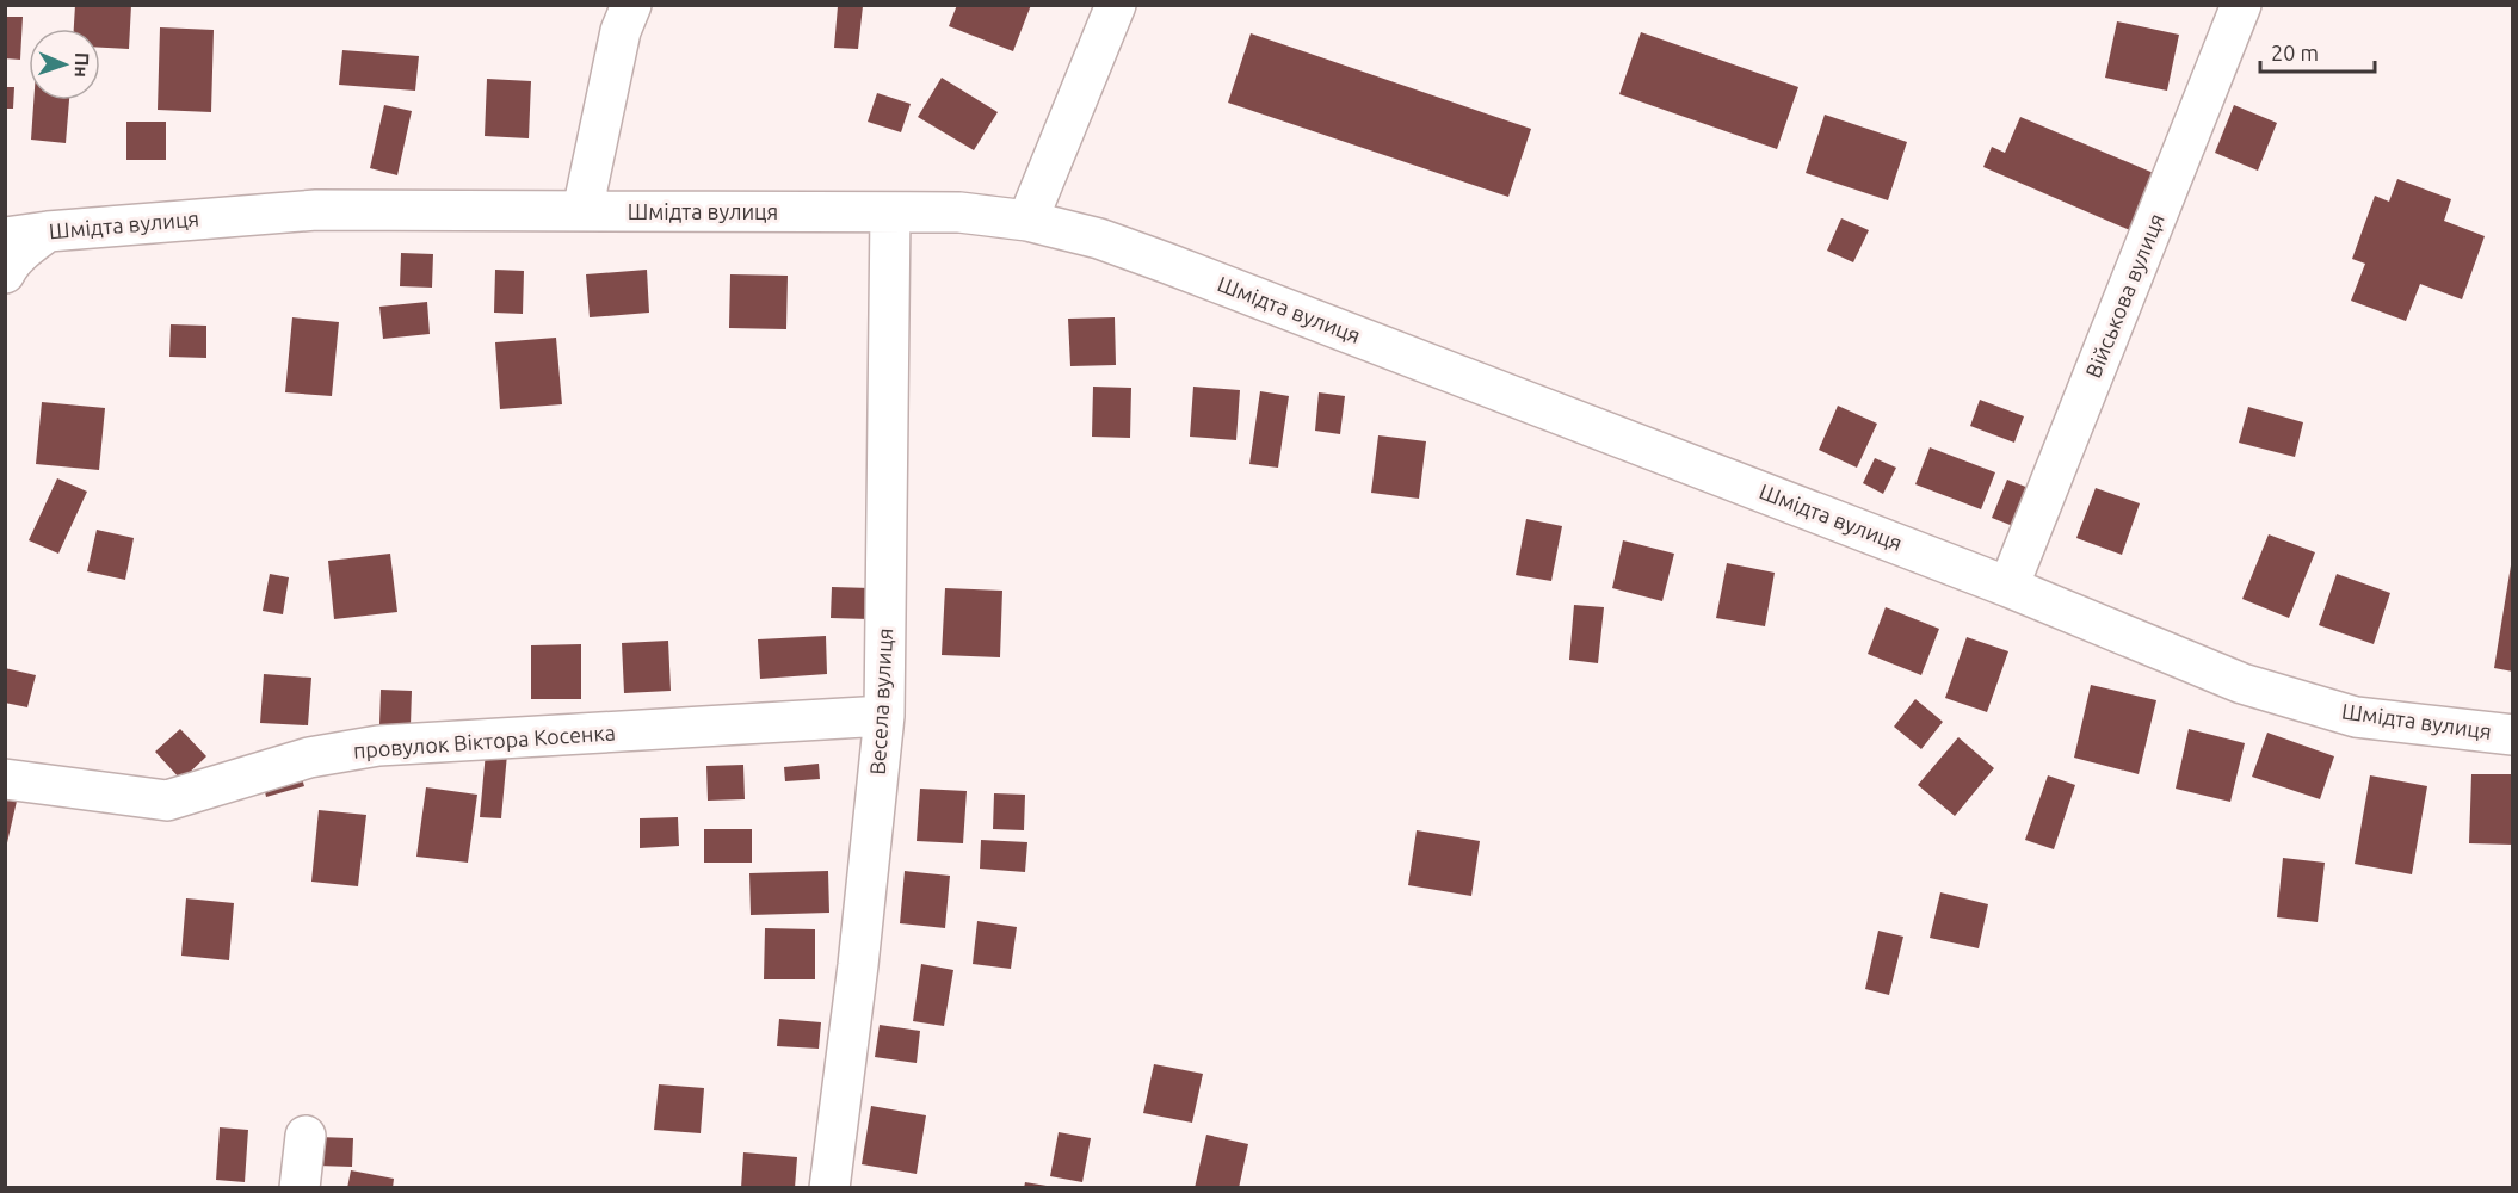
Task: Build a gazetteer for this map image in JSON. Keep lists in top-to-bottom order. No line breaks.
{"streets":{"street":["Шмідта вулиця","Військова вулиця","Весела вулиця","провулок Віктора Косенка"]},"crossings":[["Шмідта вулиця","Військова вулиця"],["Шмідта вулиця","Весела вулиця"],["Весела вулиця","провулок Віктора Косенка"]],"scale_bar":"20 m","north":"right"}
